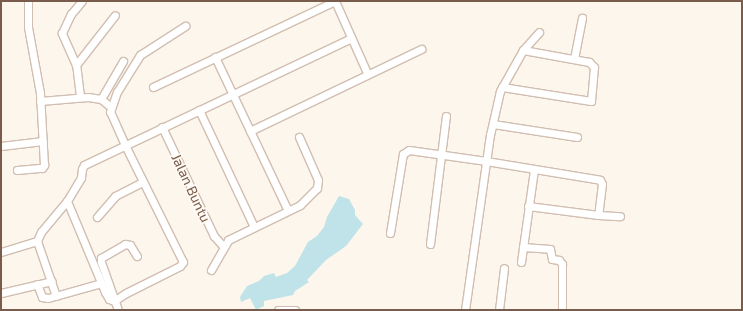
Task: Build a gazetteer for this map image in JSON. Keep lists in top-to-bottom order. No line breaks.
{"streets":{"street":["Jalan Buntu"]}}
